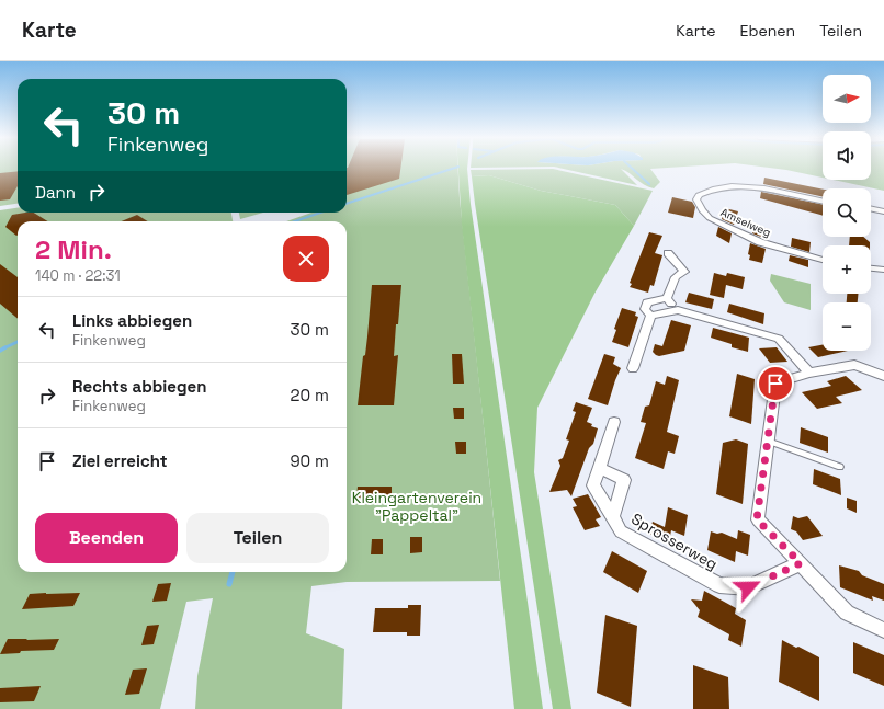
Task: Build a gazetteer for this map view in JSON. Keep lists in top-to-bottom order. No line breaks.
{"streets":{"street":["Amselweg","Sprosserweg"]},"parks":["Kleingartenverein \"Pappeltal\""],"north":"right","page":{"header":"Karte","nav":["Karte","Ebenen","Teilen"],"map_buttons":["+","−"],"turn":["30 m","Finkenweg"],"then":"Dann","heading":["2 Min.","140 m · 22:31"],"list":[{"name":"Links abbiegen","note":"Finkenweg","value":"30 m"},{"name":"Rechts abbiegen","note":"Finkenweg","value":"20 m"},{"name":"Ziel erreicht","value":"90 m"}],"buttons":["Beenden","Teilen"]}}
